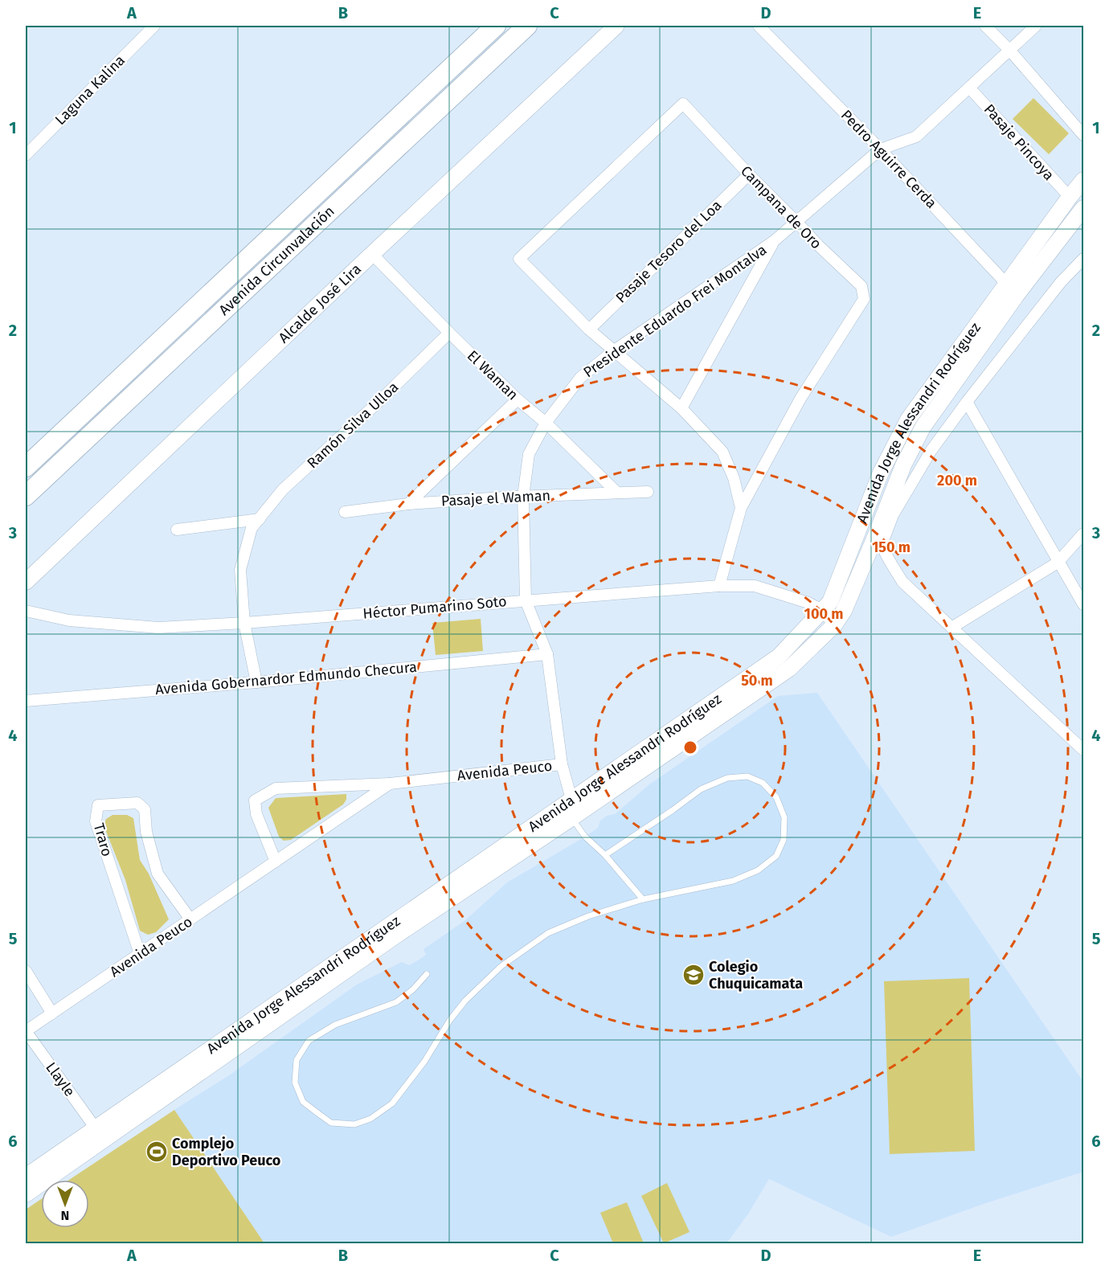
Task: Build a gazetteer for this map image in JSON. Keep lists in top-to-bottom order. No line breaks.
{"streets":{"highway":["Avenida Circunvalación"],"street":["Laguna Kalina","Pasaje Pincoya","Pedro Aguirre Cerda","Campana de Oro","Pasaje Tesoro del Loa","Alcalde José Lira","Presidente Eduardo Frei Montalva","El Waman","Avenida Jorge Alessandri Rodríguez","Ramón Silva Ulloa","Pasaje el Waman","Héctor Pumarino Soto","Avenida Gobernardor Edmundo Checura","Avenida Peuco","Traro","Llayle"]},"crossings":[["Pasaje Pincoya","Presidente Eduardo Frei Montalva"],["Pasaje Pincoya","Avenida Jorge Alessandri Rodríguez"],["Pedro Aguirre Cerda","Presidente Eduardo Frei Montalva"],["Pedro Aguirre Cerda","Avenida Jorge Alessandri Rodríguez"],["Campana de Oro","Pasaje Tesoro del Loa"],["Campana de Oro","Presidente Eduardo Frei Montalva"],["Campana de Oro","Héctor Pumarino Soto"],["Alcalde José Lira","El Waman"],["Presidente Eduardo Frei Montalva","El Waman"],["Presidente Eduardo Frei Montalva","Avenida Jorge Alessandri Rodríguez"],["Presidente Eduardo Frei Montalva","Pasaje el Waman"],["Presidente Eduardo Frei Montalva","Héctor Pumarino Soto"],["Presidente Eduardo Frei Montalva","Avenida Gobernardor Edmundo Checura"],["Presidente Eduardo Frei Montalva","Avenida Peuco"],["El Waman","Ramón Silva Ulloa"],["El Waman","Pasaje el Waman"],["Avenida Jorge Alessandri Rodríguez","Héctor Pumarino Soto"],["Avenida Jorge Alessandri Rodríguez","Llayle"],["Ramón Silva Ulloa","Héctor Pumarino Soto"],["Ramón Silva Ulloa","Avenida Gobernardor Edmundo Checura"],["Avenida Peuco","Traro"],["Avenida Peuco","Llayle"]],"places":{"school or university":["Colegio Chuquicamata"],"sports":["Complejo Deportivo Peuco"]},"north":"bottom","grid":{"columns":["A","B","C","D","E"],"rows":["1","2","3","4","5","6"]},"rings":["200 m","150 m","100 m","50 m"]}
